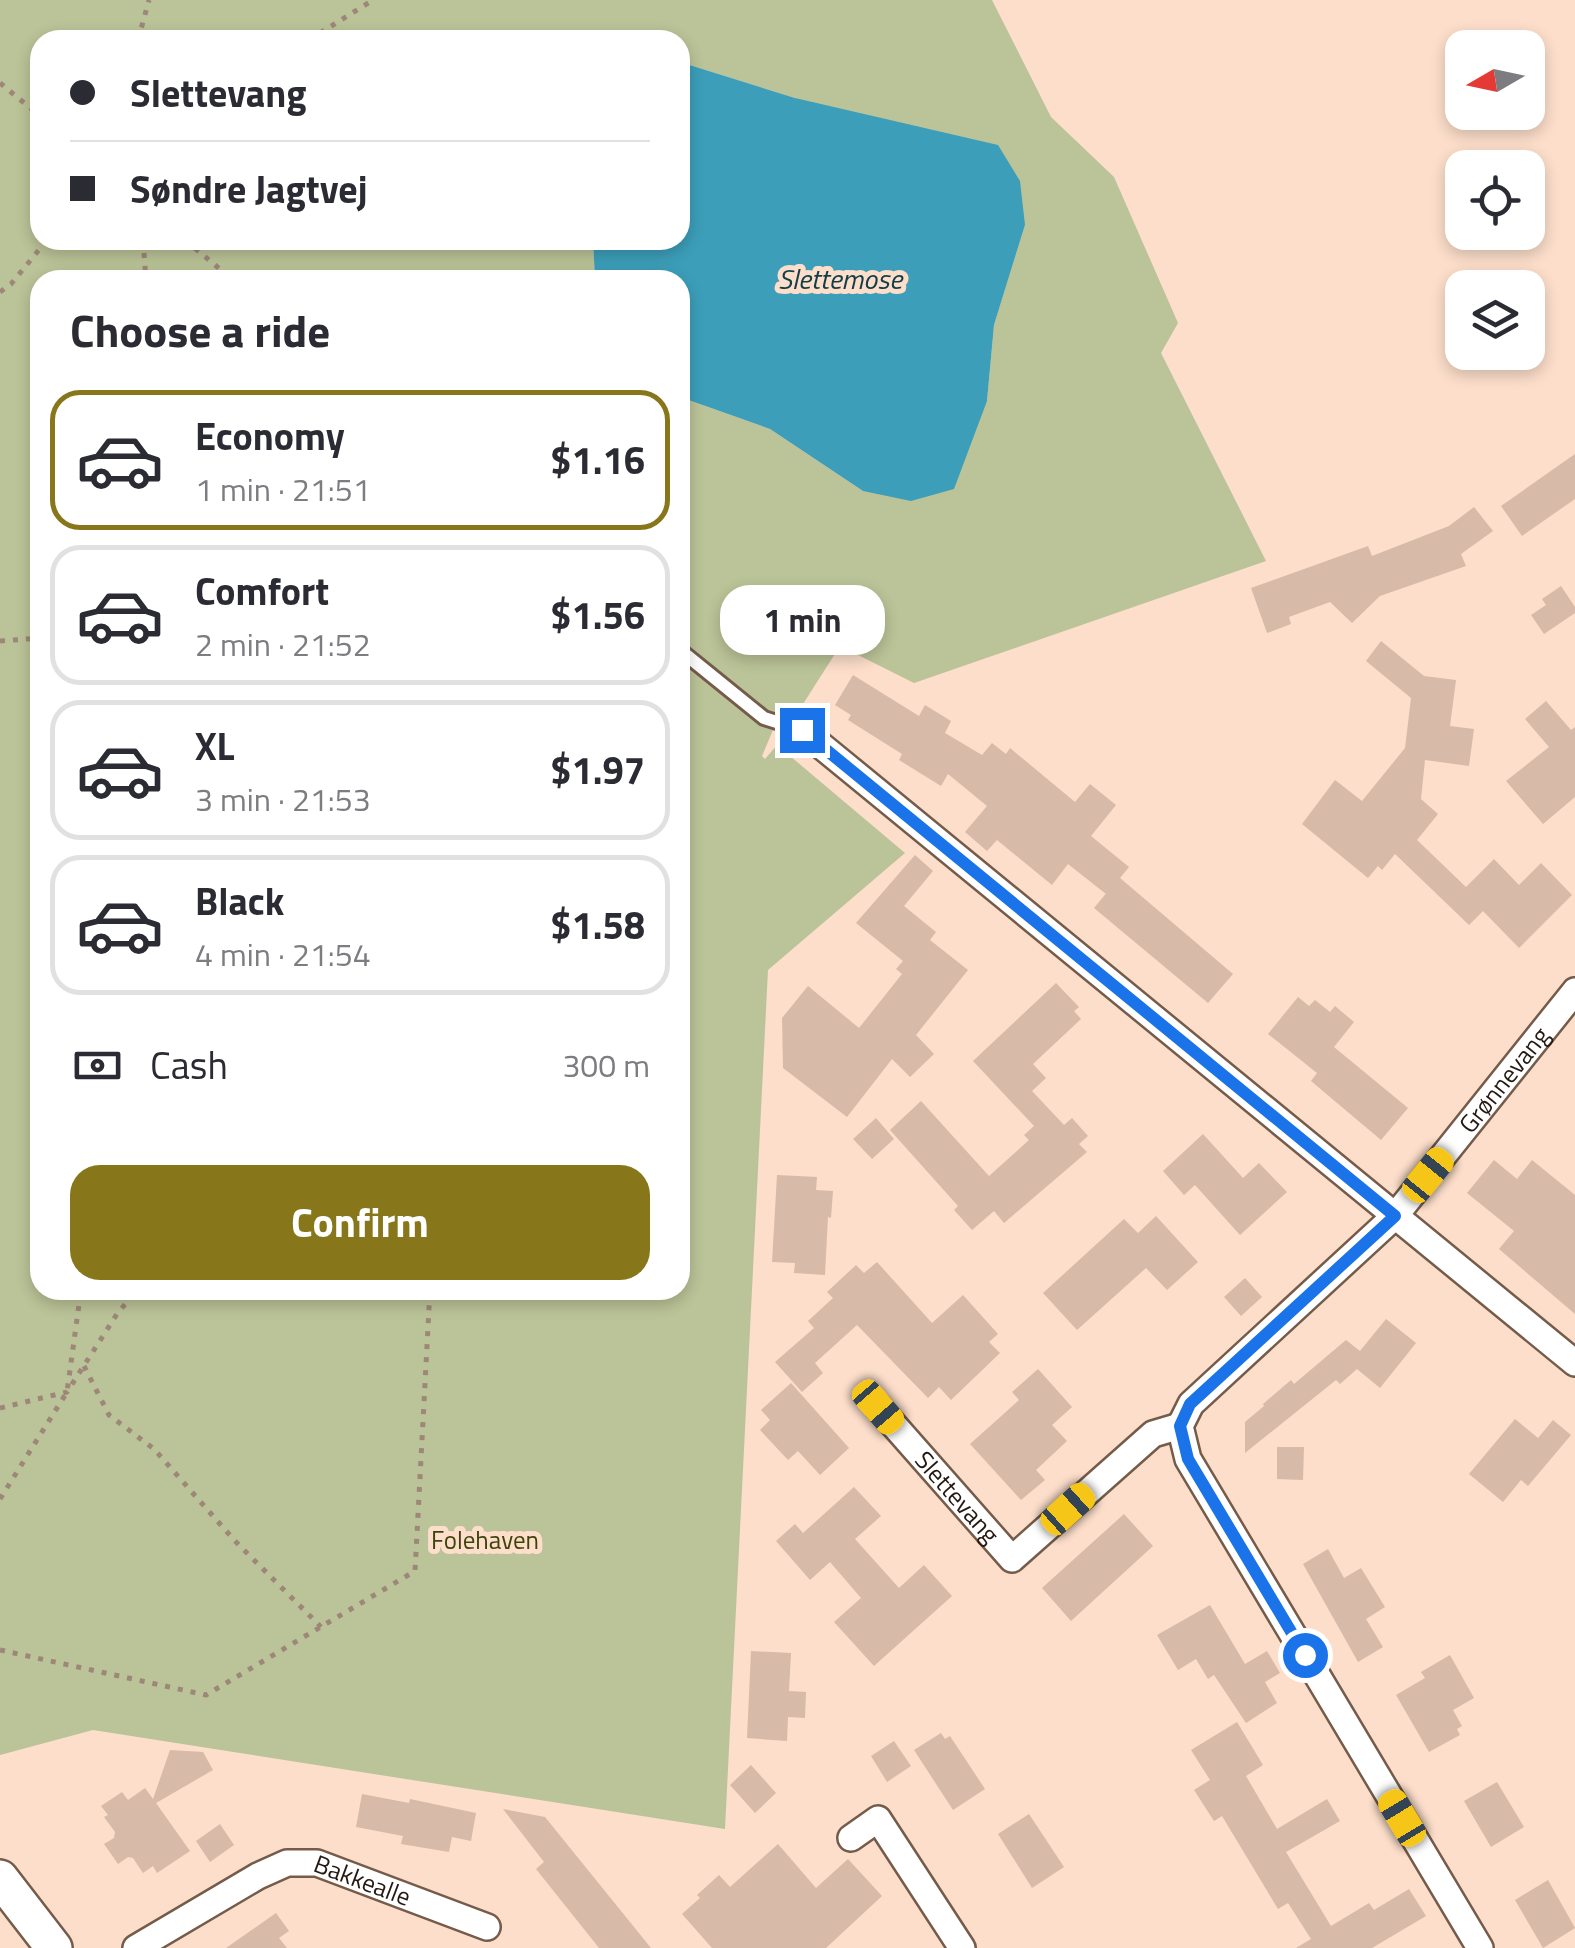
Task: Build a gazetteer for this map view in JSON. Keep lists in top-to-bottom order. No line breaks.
{"streets":{"street":["Grønnevang","Slettevang","Bakkealle"]},"crossings":[["Grønnevang","Slettevang"]],"water":["Slettemose"],"parks":["Folehaven"],"north":"left","page":{"banner":["Slettevang","Søndre Jagtvej"],"heading":"Choose a ride","list":[{"name":"Economy","note":"1 min · 21:51","value":"$1.16"},{"name":"Comfort","note":"2 min · 21:52","value":"$1.56"},{"name":"XL","note":"3 min · 21:53","value":"$1.97"},{"name":"Black","note":"4 min · 21:54","value":"$1.58"}],"bubble":"1 min","pay":["Cash","300 m"],"buttons":"Confirm"}}
